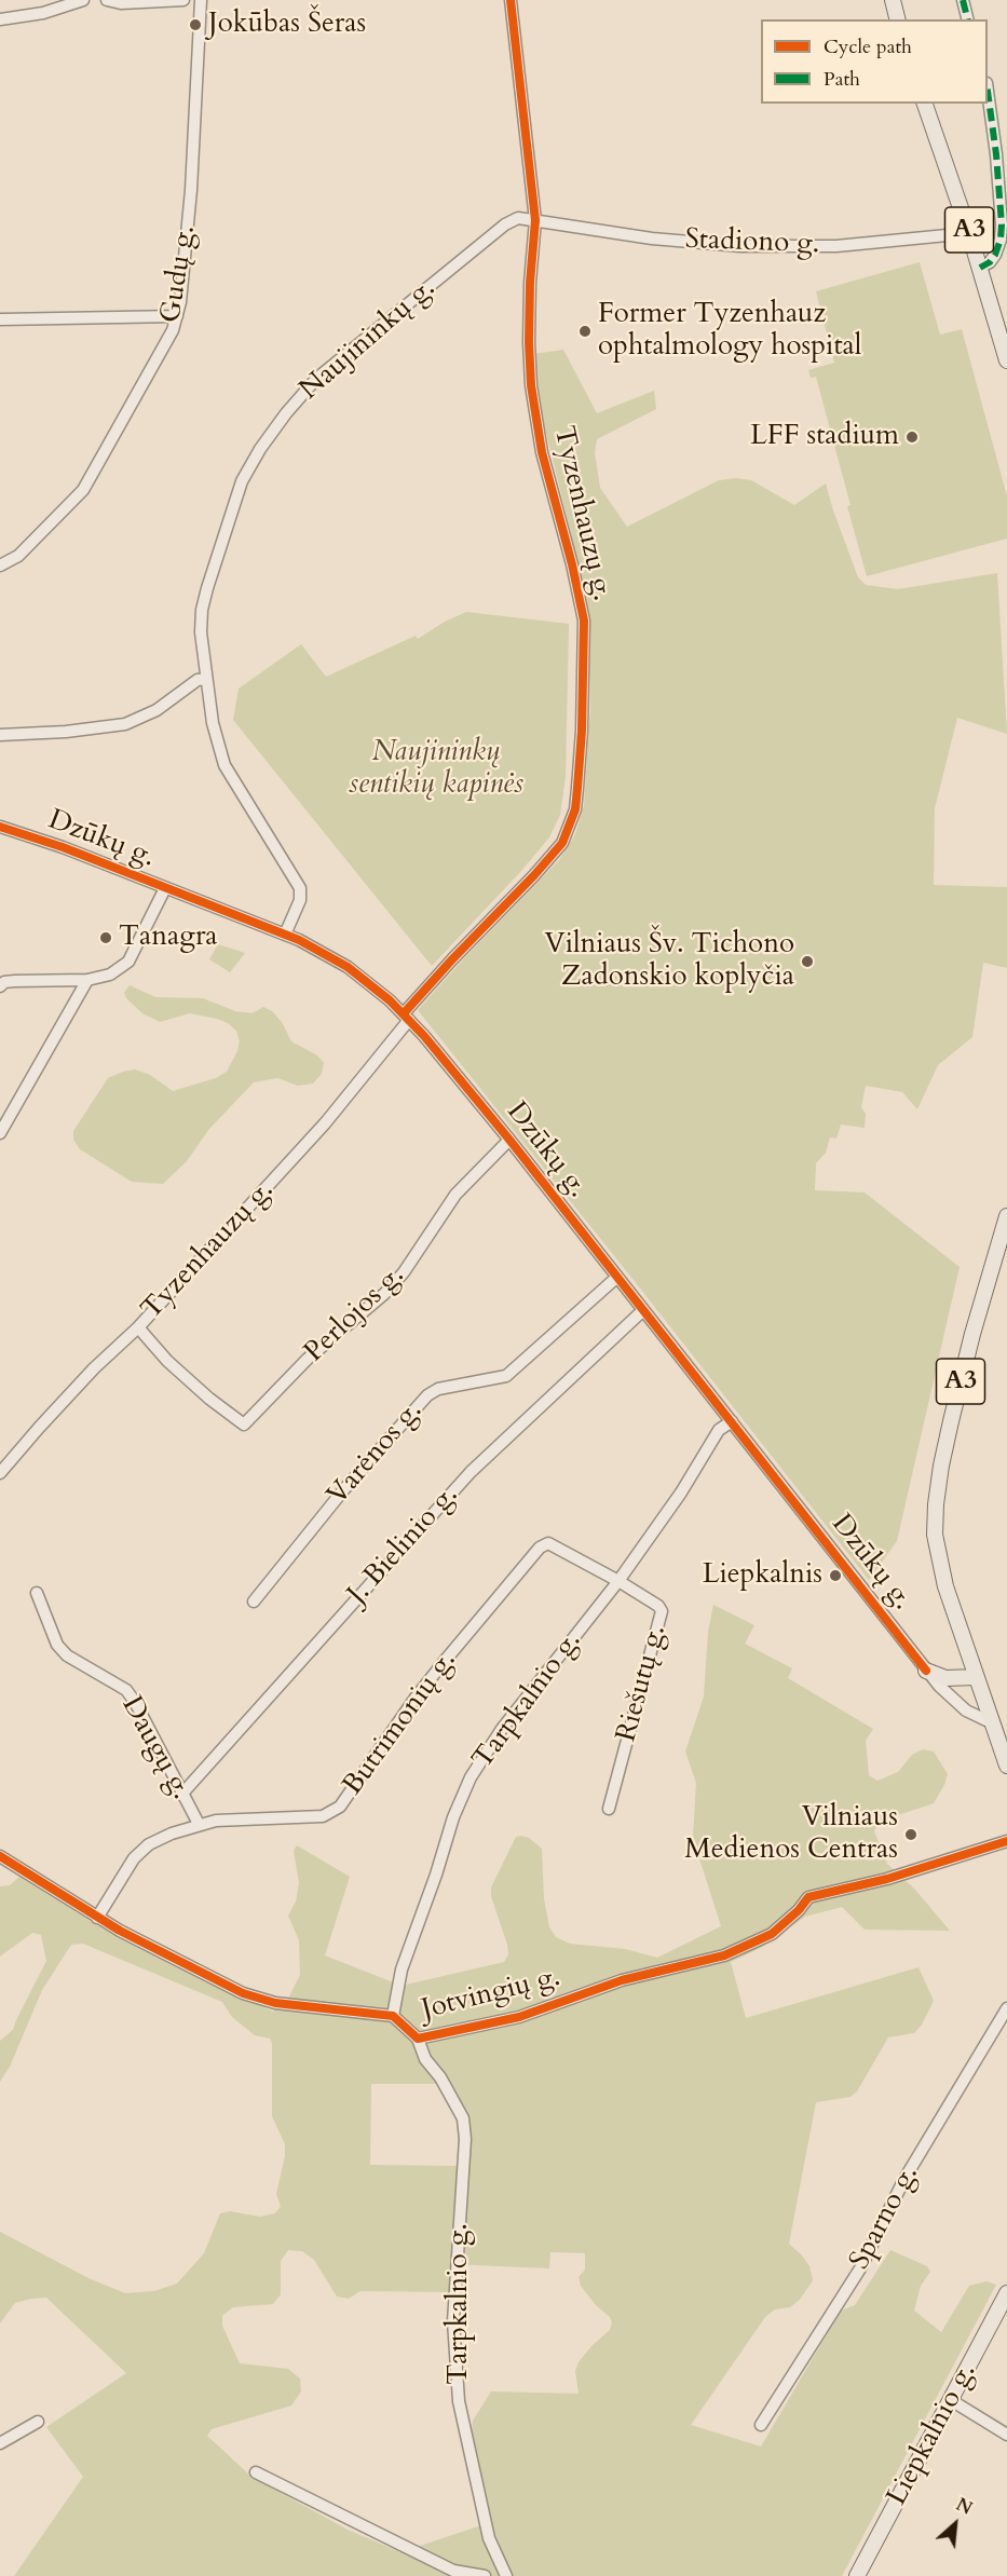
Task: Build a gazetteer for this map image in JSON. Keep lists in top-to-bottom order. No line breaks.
{"streets":{"main road":["A3","Liepkalnio g."],"street":["Stadiono g.","Gudų g.","Naujininkų g.","Tyzenhauzų g.","Dzūkų g.","Perlojos g.","Varėnos g.","J. Bielinio g.","Riešutų g.","Tarpkalnio g.","Butrimonių g.","Daugų g.","Jotvingių g.","Sparno g."]},"crossings":[["A3","Stadiono g."],["A3","Dzūkų g."],["Stadiono g.","Naujininkų g."],["Stadiono g.","Tyzenhauzų g."],["Naujininkų g.","Tyzenhauzų g."],["Naujininkų g.","Dzūkų g."],["Tyzenhauzų g.","Dzūkų g."],["Tyzenhauzų g.","Perlojos g."],["Dzūkų g.","Perlojos g."],["Dzūkų g.","Varėnos g."],["Dzūkų g.","J. Bielinio g."],["Dzūkų g.","Tarpkalnio g."],["J. Bielinio g.","Daugų g."],["Riešutų g.","Tarpkalnio g."],["Riešutų g.","Butrimonių g."],["Tarpkalnio g.","Butrimonių g."],["Tarpkalnio g.","Jotvingių g."],["Butrimonių g.","Daugų g."],["Butrimonių g.","Jotvingių g."]],"parks":["Naujininkų sentikių kapinės"],"places":["Jokūbas Šeras","Former Tyzenhauz ophtalmology hospital","LFF stadium","Tanagra","Vilniaus Šv. Tichono Zadonskio koplyčia","Liepkalnis","Vilniaus Medienos Centras"],"legend":["Cycle path","Path"],"north":"top right"}
